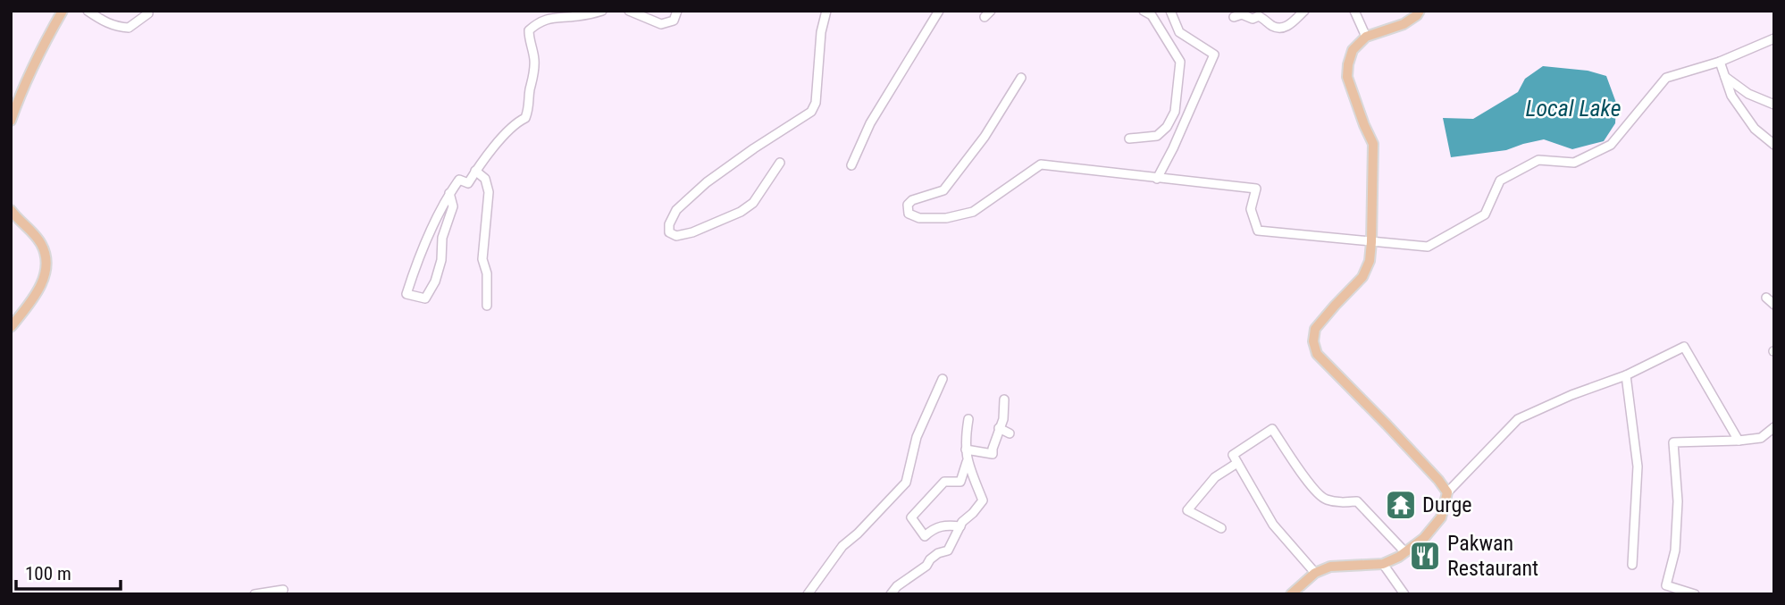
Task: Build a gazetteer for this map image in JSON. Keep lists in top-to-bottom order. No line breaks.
{"water":["Local Lake"],"places":{"temple":["Durge"],"restaurant":["Pakwan Restaurant"]},"scale_bar":"100 m"}
